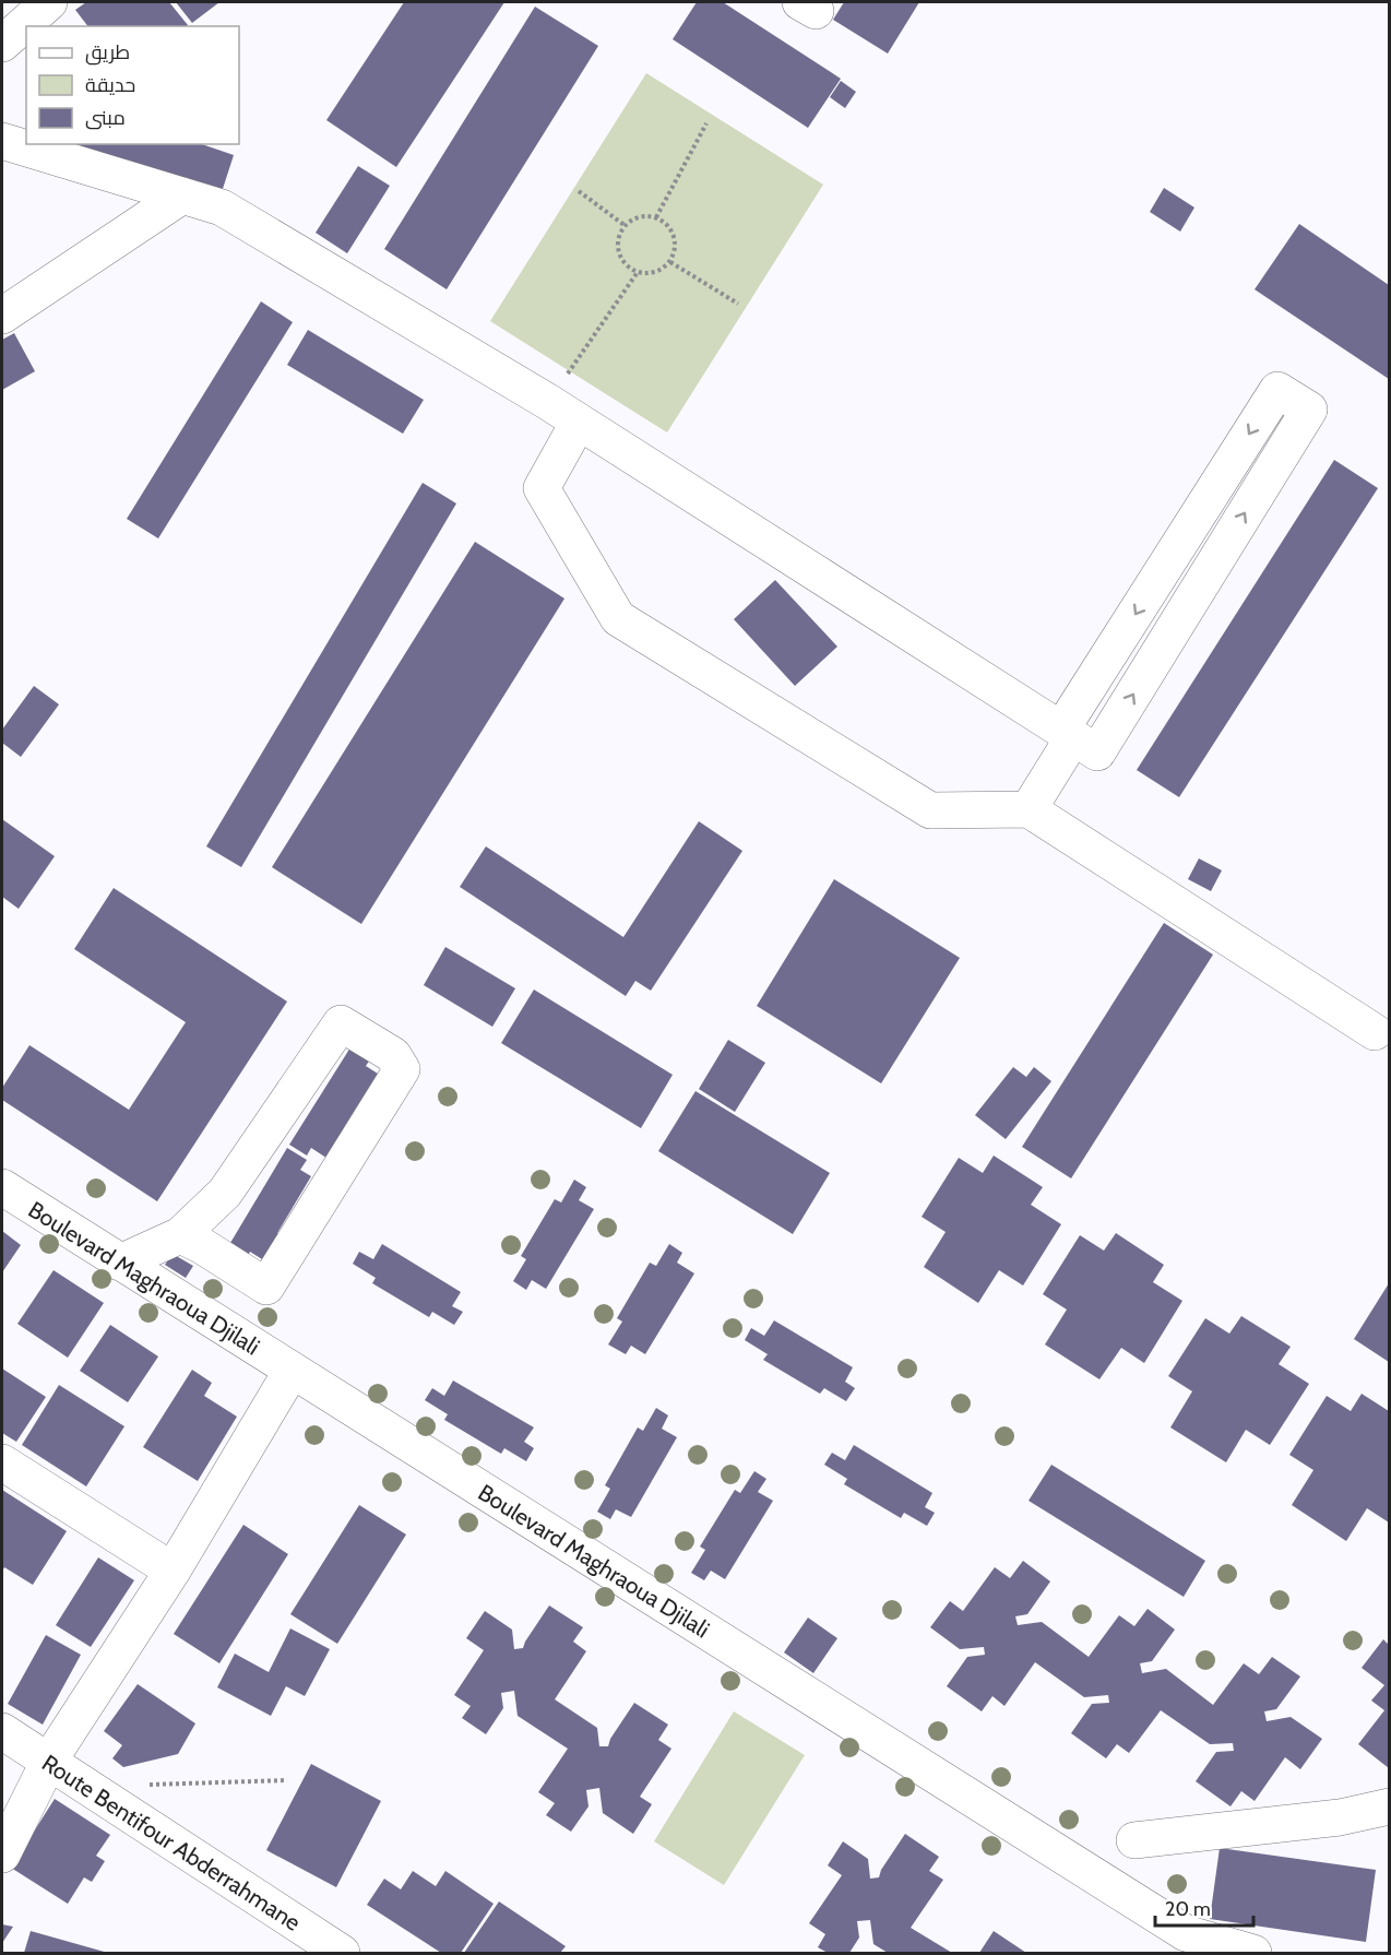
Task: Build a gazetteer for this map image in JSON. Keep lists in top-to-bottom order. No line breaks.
{"streets":{"street":["Boulevard Maghraoua Djilali","Route Bentifour Abderrahmane"]},"legend":["طريق","حديقة","مبنى"],"scale_bar":"20 m"}
